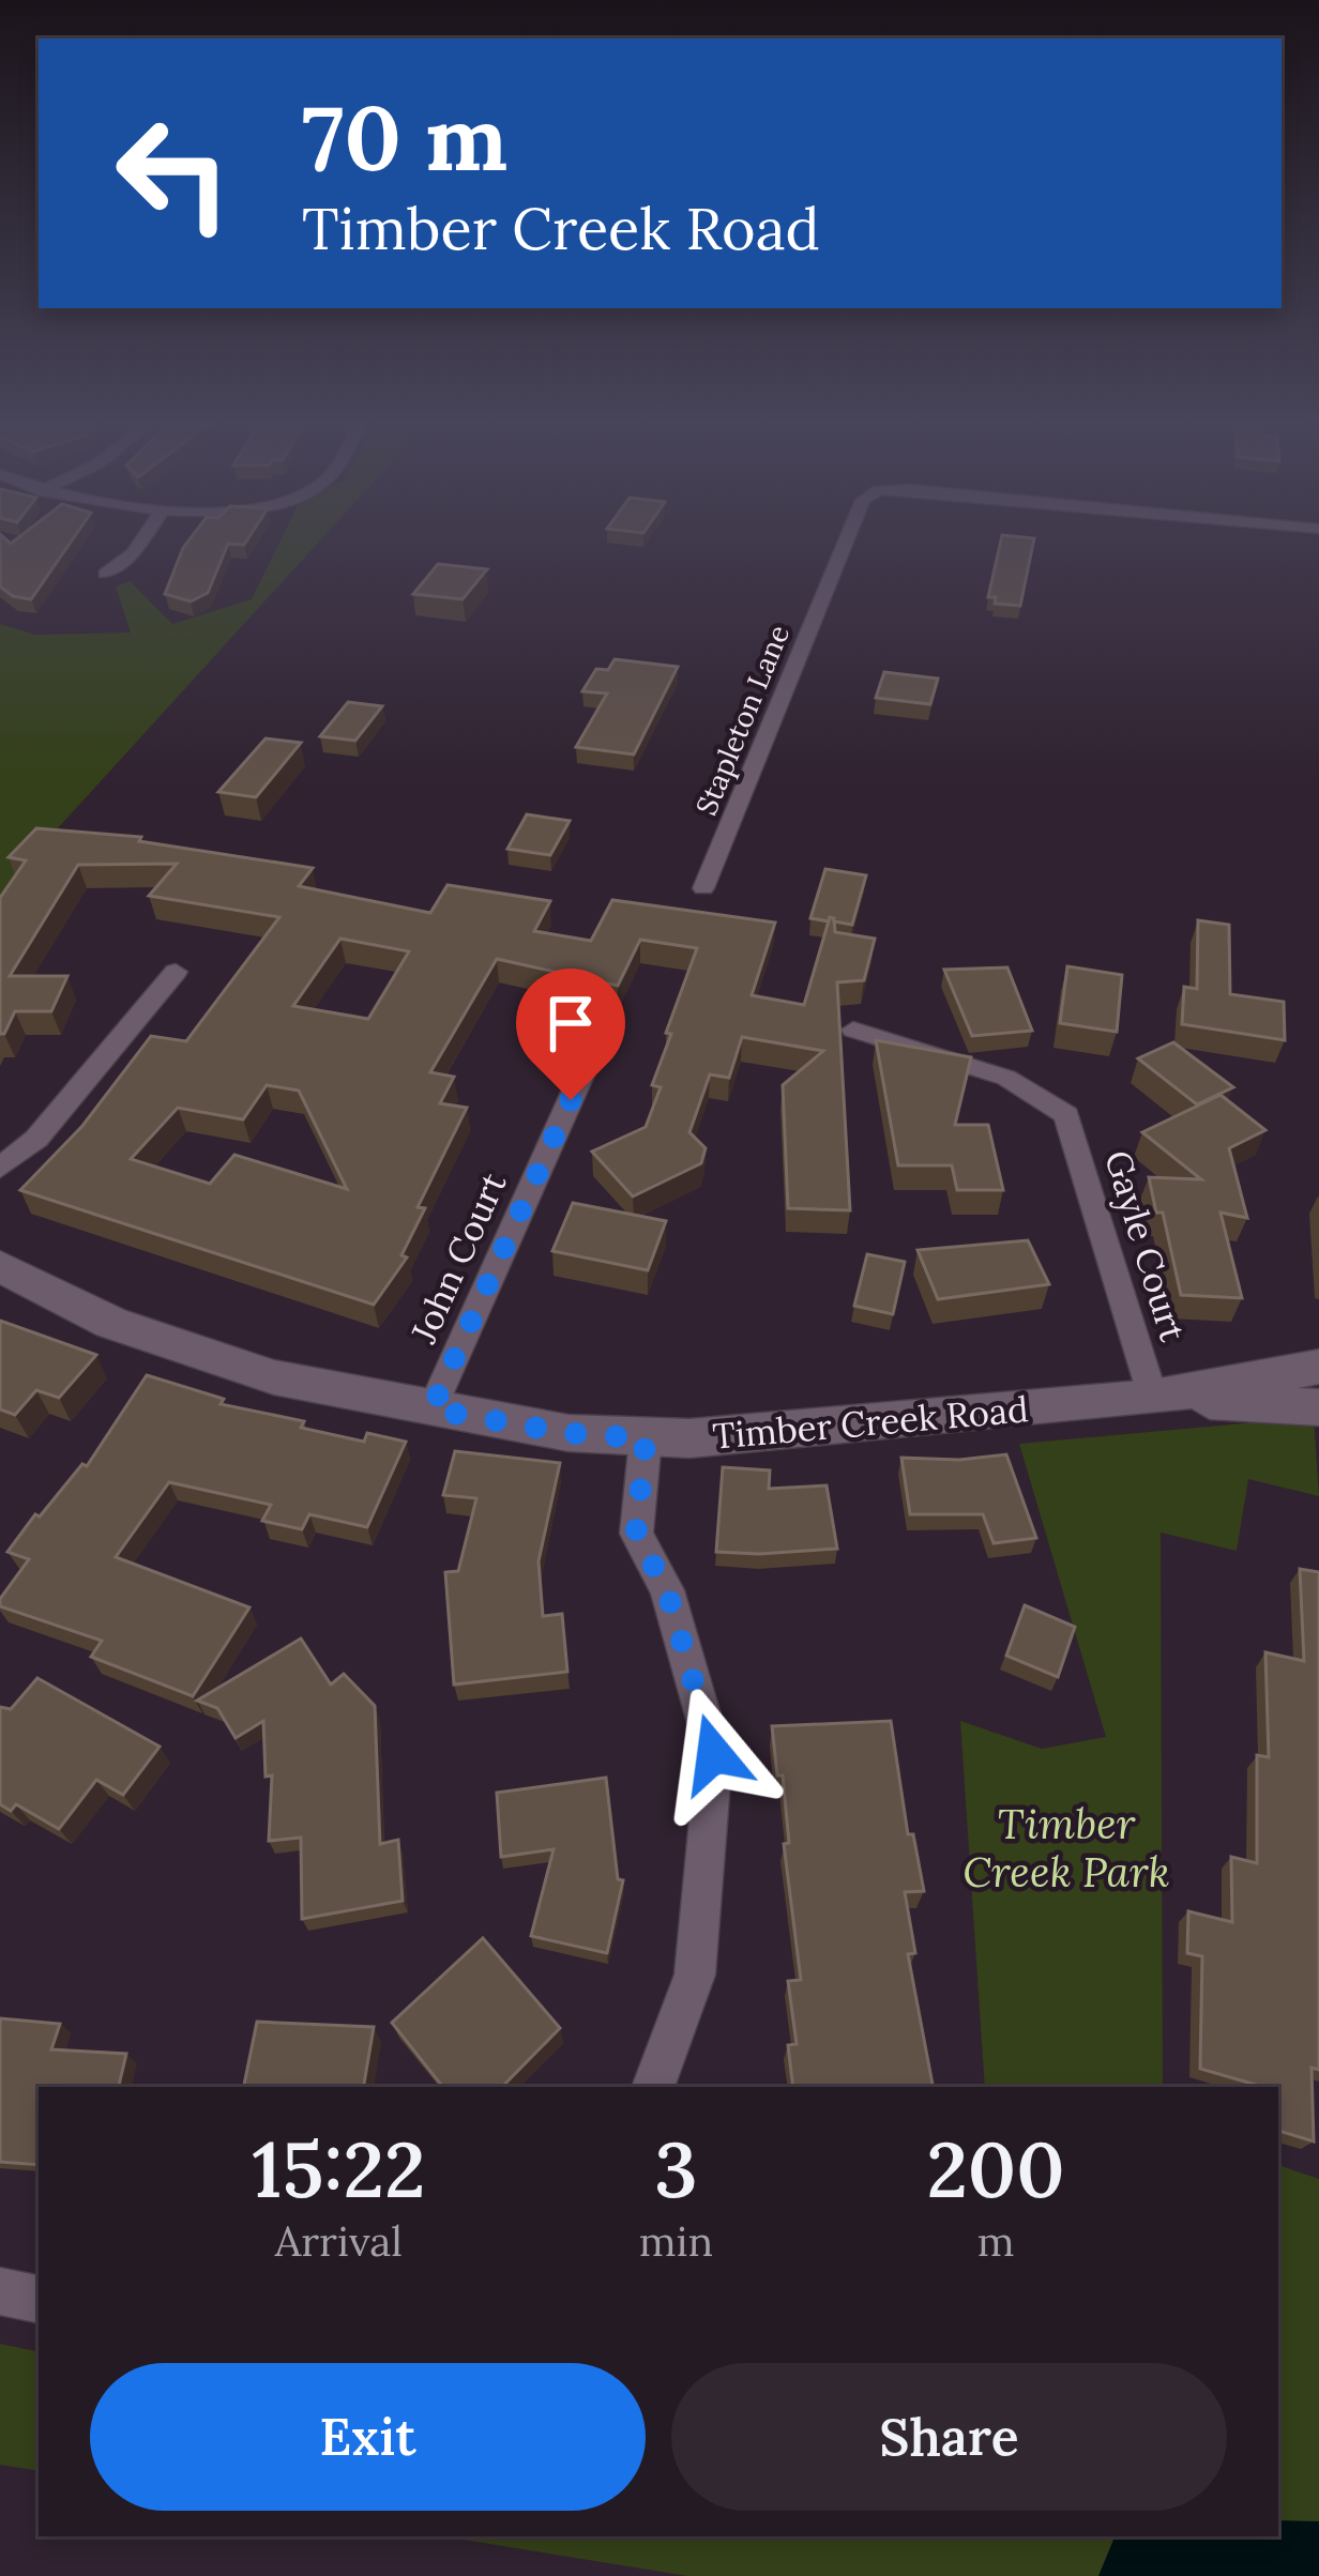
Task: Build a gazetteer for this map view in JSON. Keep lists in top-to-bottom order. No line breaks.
{"streets":{"street":["Stapleton Lane","Gayle Court","John Court","Timber Creek Road"]},"crossings":[["Gayle Court","Timber Creek Road"],["John Court","Timber Creek Road"]],"parks":["Timber Creek Park"],"page":{"turn":["70 m","Timber Creek Road"],"eta":["15:22","Arrival","3","min","200","m"],"buttons":["Exit","Share"]}}
